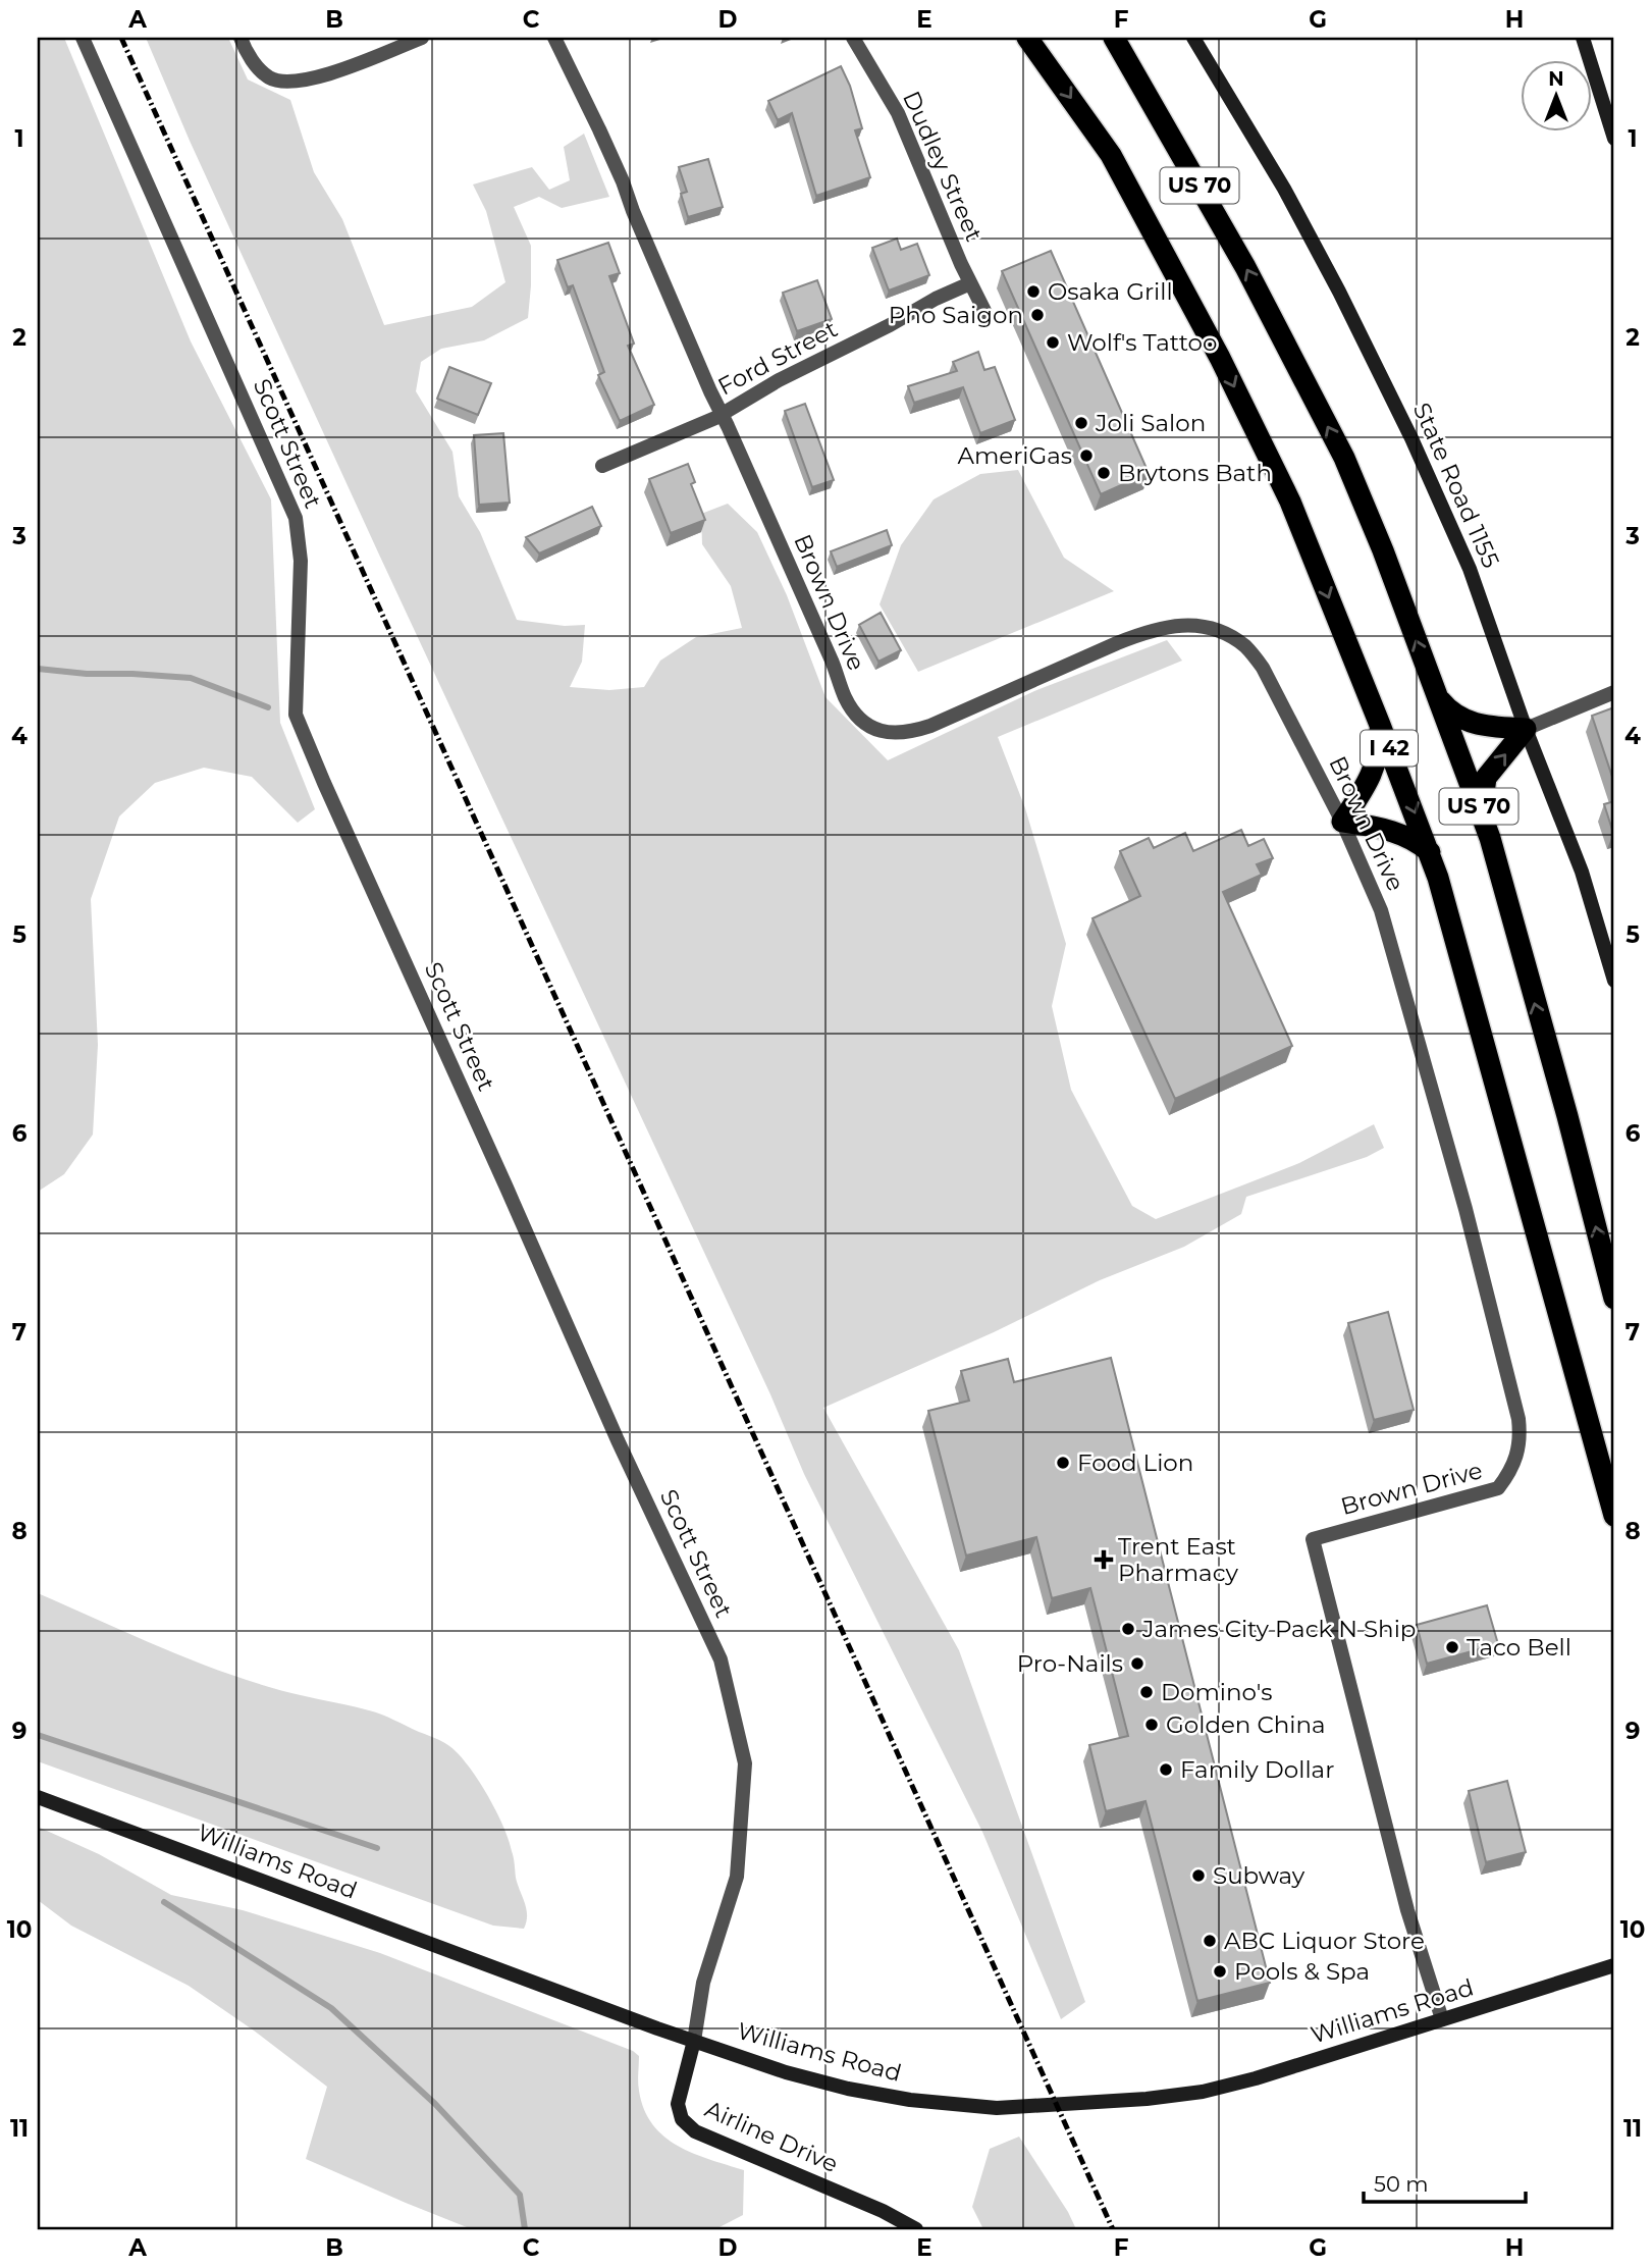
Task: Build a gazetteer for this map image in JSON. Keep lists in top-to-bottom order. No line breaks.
{"streets":{"highway":["US 70","I 42"],"street":["Dudley Street","Ford Street","Scott Street","State Road 1155","Brown Drive","Williams Road","Airline Drive"]},"crossings":[["Dudley Street","Ford Street"],["Ford Street","Brown Drive"],["Scott Street","Williams Road"],["Scott Street","Airline Drive"],["Brown Drive","Williams Road"],["Williams Road","Airline Drive"]],"places":{"other":["Osaka Grill","Pho Saigon","Wolf's Tattoo","Joli Salon","AmeriGas","Brytons Bath","Food Lion","James City Pack N Ship","Taco Bell","Pro-Nails","Domino's","Golden China","Family Dollar","Subway","ABC Liquor Store","Pools & Spa"],"health":["Trent East Pharmacy"]},"scale_bar":"50 m","north":"top","grid":{"columns":["A","B","C","D","E","F","G","H"],"rows":["1","2","3","4","5","6","7","8","9","10","11"]}}
